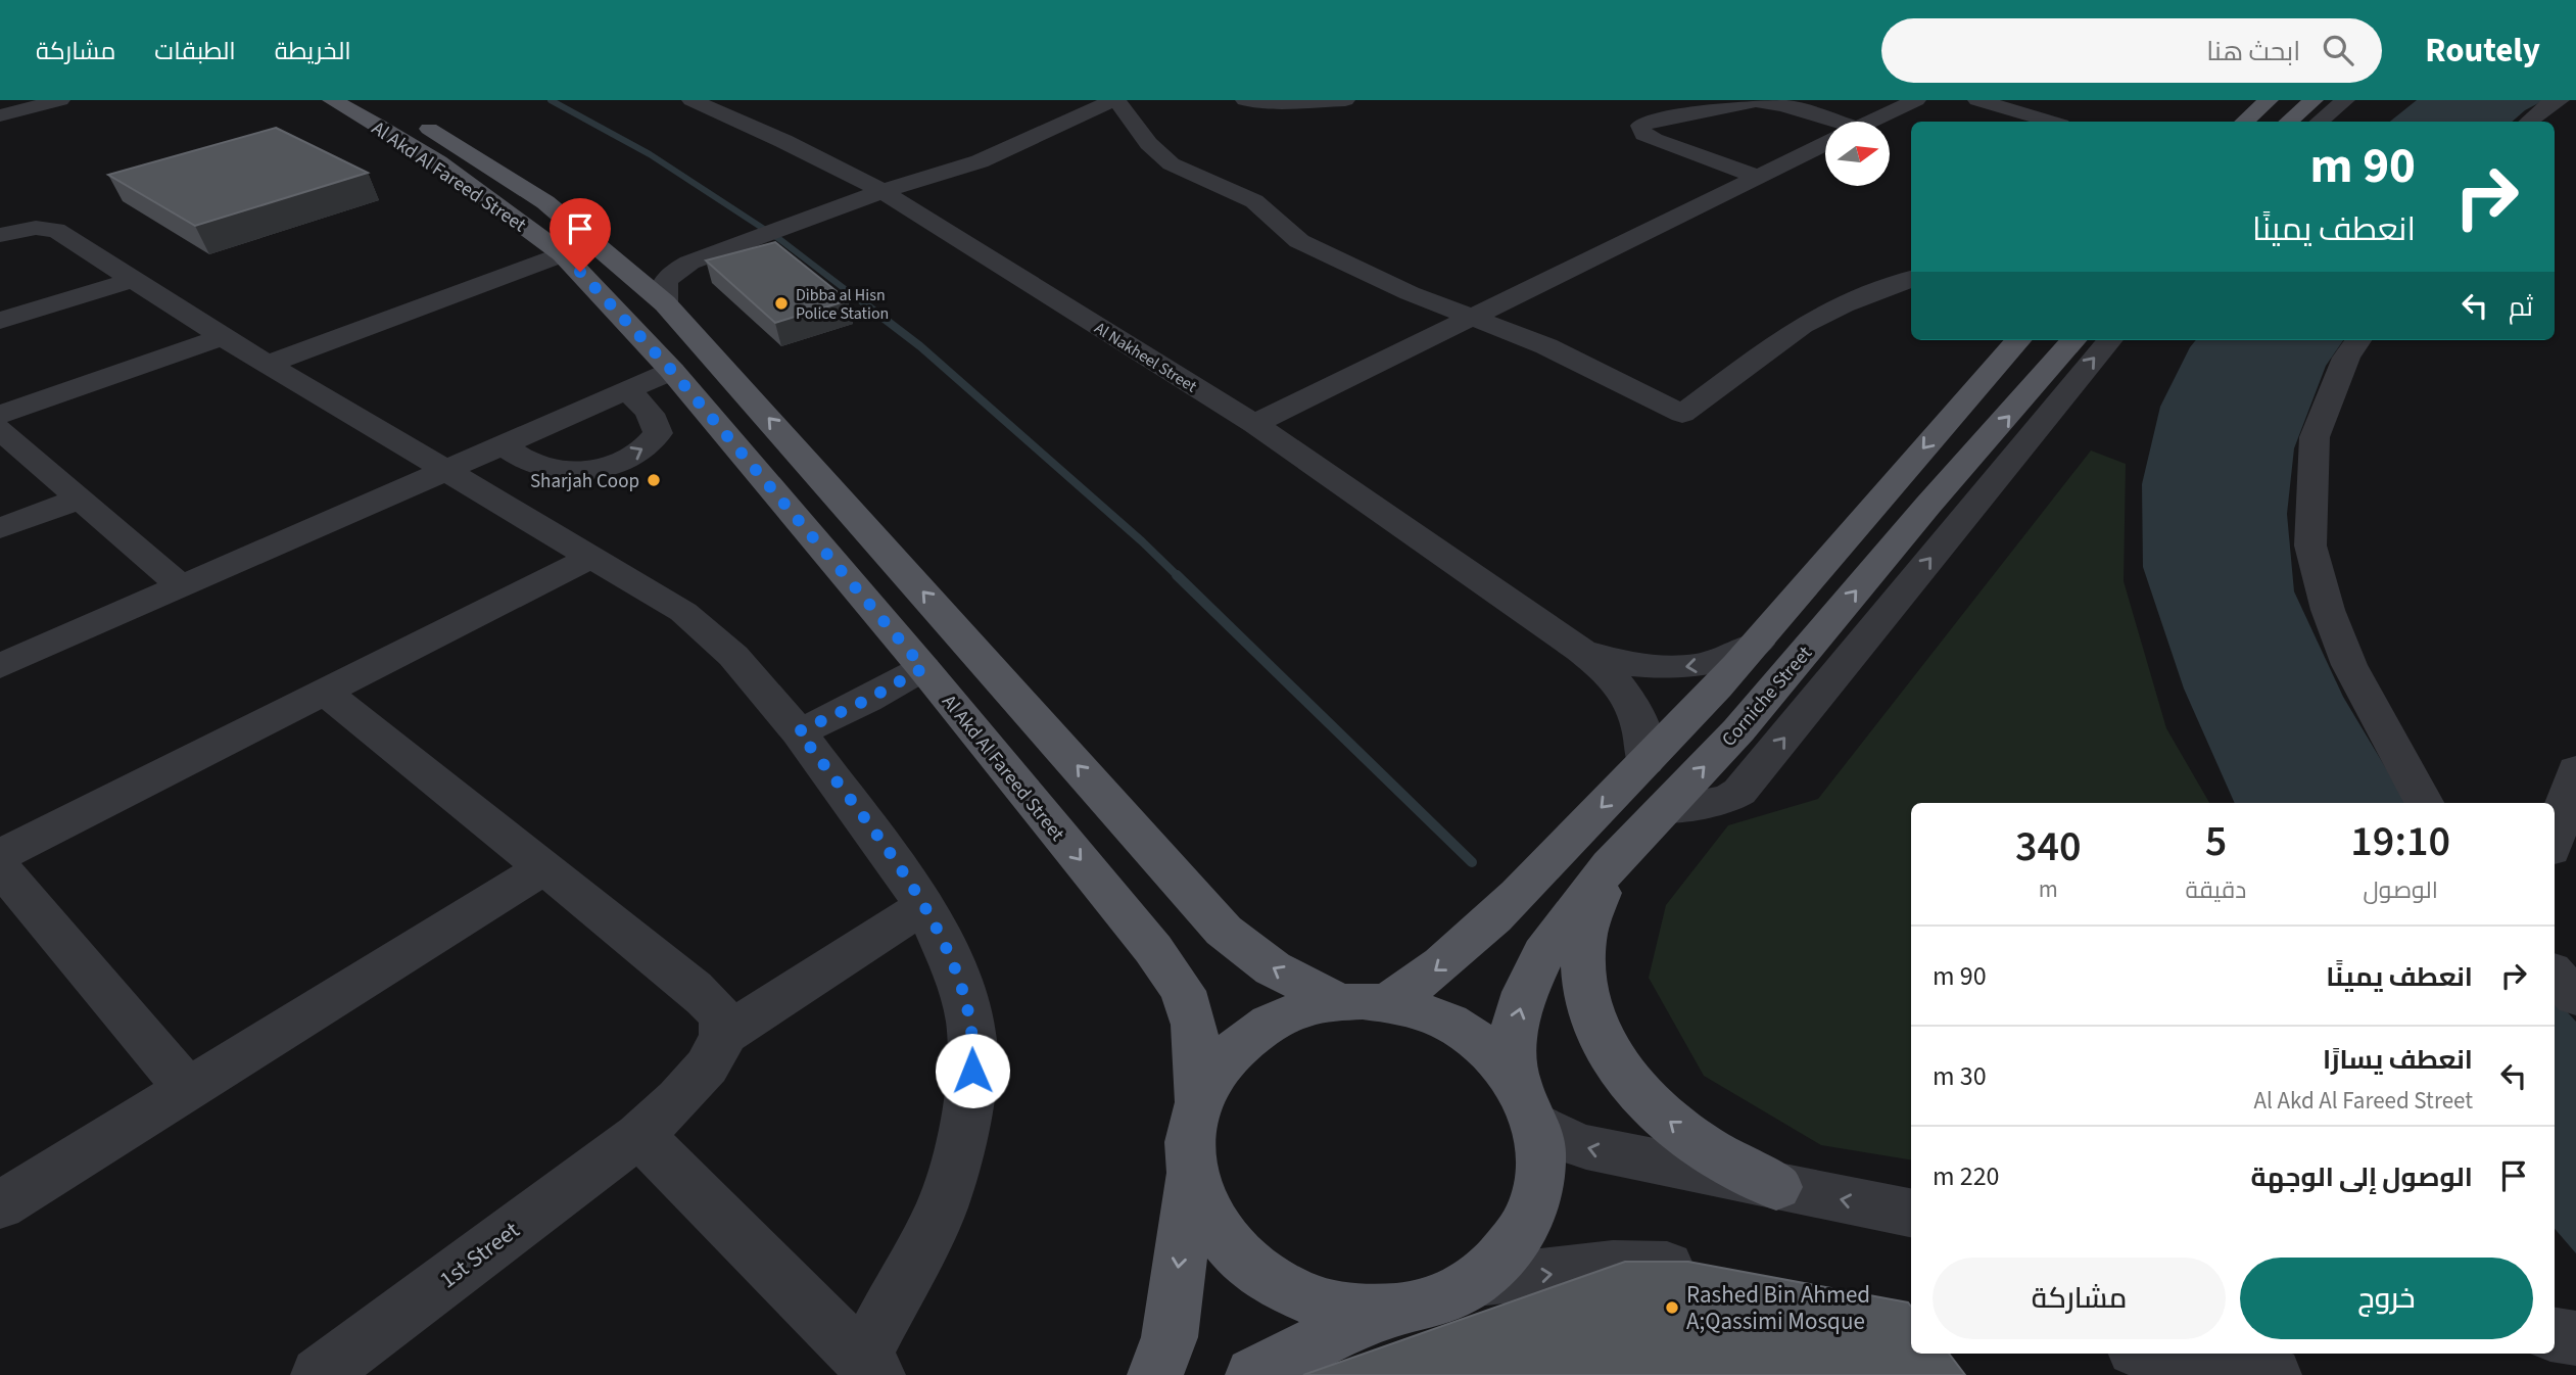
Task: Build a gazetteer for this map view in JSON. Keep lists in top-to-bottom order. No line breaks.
{"streets":{"main road":["Al Akd Al Fareed Street","Corniche Street"],"street":["Al Nakheel Street","1st Street"]},"crossings":[["Al Akd Al Fareed Street","Corniche Street"],["Al Nakheel Street","Corniche Street"]],"places":["Dibba al Hisn Police Station","Sharjah Coop","Rashed Bin Ahmed A;Qassimi Mosque"],"north":"right","page":{"header":"Routely","search":"ابحث هنا","nav":["الخريطة","الطبقات","مشاركة"],"turn":["90 m","انعطف يمينًا"],"then":"ثم","eta":["19:10","الوصول","5","دقيقة","340","m"],"list":[{"name":"انعطف يمينًا","value":"90 m"},{"name":"انعطف يسارًا","note":"Al Akd Al Fareed Street","value":"30 m"},{"name":"الوصول إلى الوجهة","value":"220 m"}],"buttons":["خروج","مشاركة"]}}
